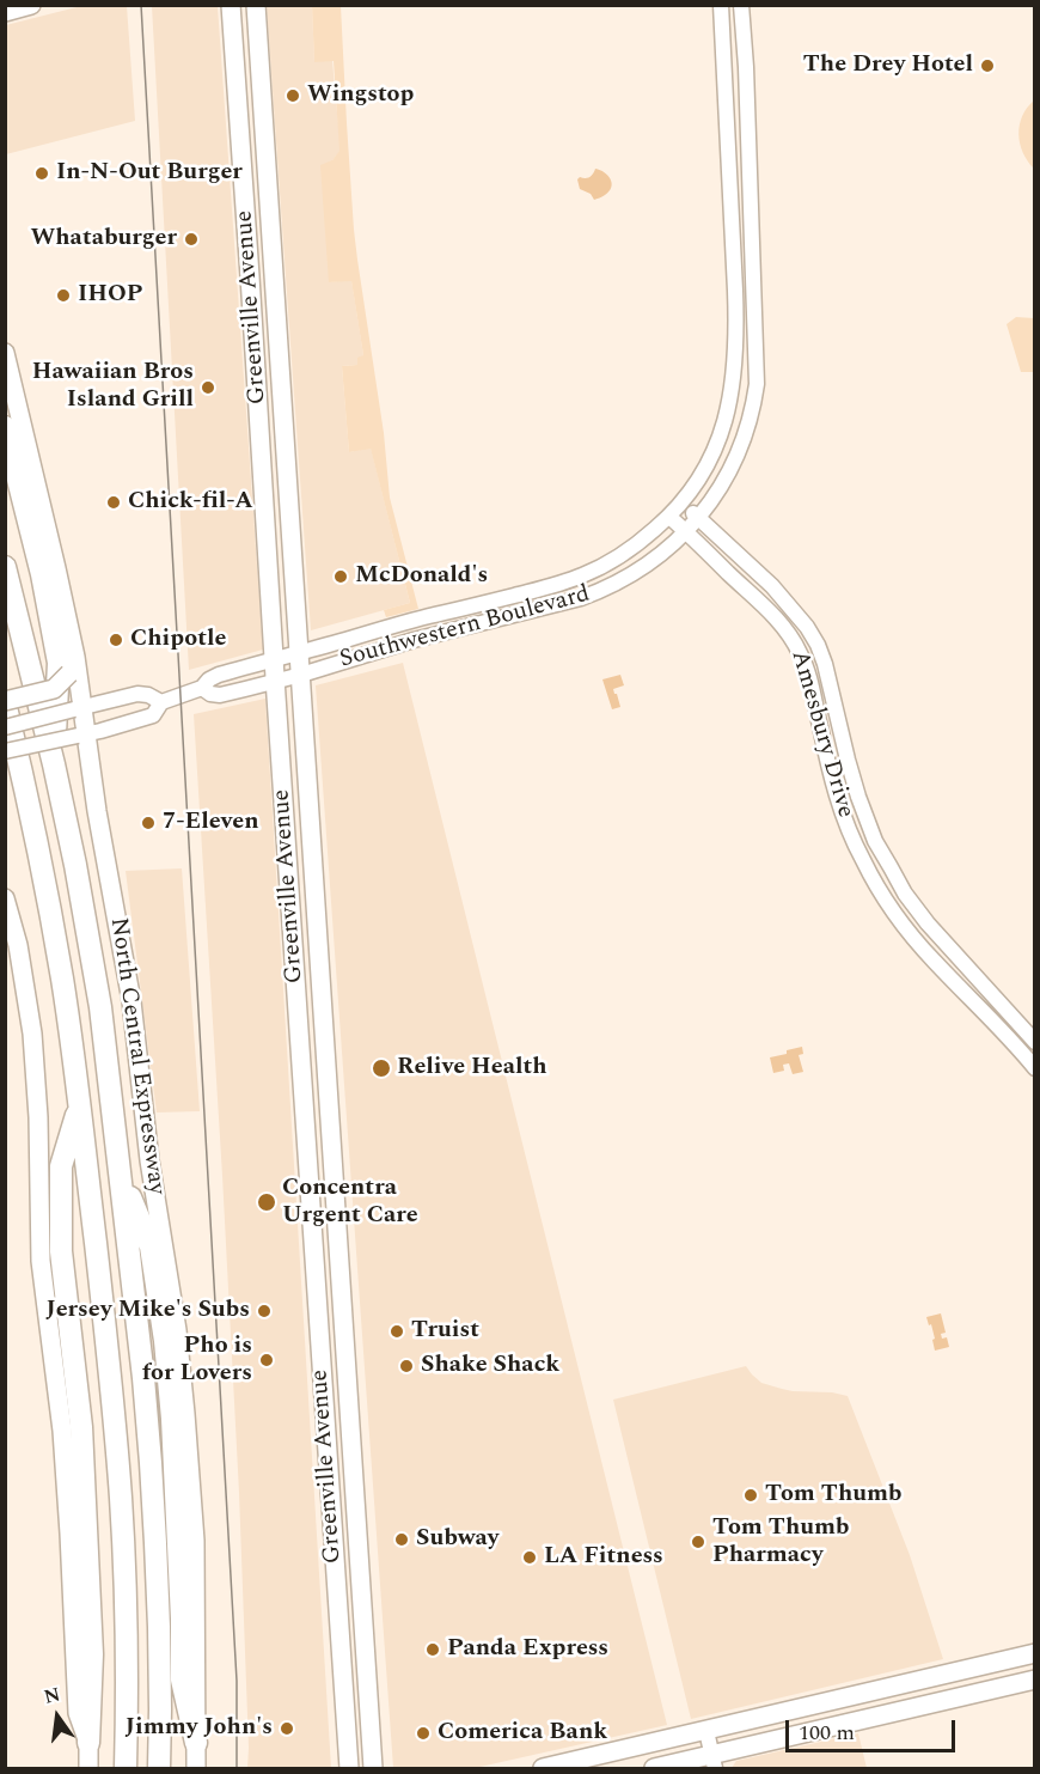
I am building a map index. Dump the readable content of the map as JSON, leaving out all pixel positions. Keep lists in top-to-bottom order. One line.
{"streets":{"highway":["North Central Expressway"],"main road":["Greenville Avenue"],"street":["Southwestern Boulevard","Amesbury Drive"]},"crossings":[["Greenville Avenue","Southwestern Boulevard"],["Southwestern Boulevard","Amesbury Drive"],["Southwestern Boulevard","North Central Expressway"]],"places":["The Drey Hotel","Wingstop","In-N-Out Burger","Whataburger","IHOP","Hawaiian Bros Island Grill","Chick-fil-A","McDonald's","Chipotle","7-Eleven","Relive Health","Concentra Urgent Care","Jersey Mike's Subs","Truist","Pho is for Lovers","Shake Shack","Tom Thumb","Subway","Tom Thumb Pharmacy","LA Fitness","Panda Express","Jimmy John's","Comerica Bank"],"scale_bar":"100 m","north":"top"}
